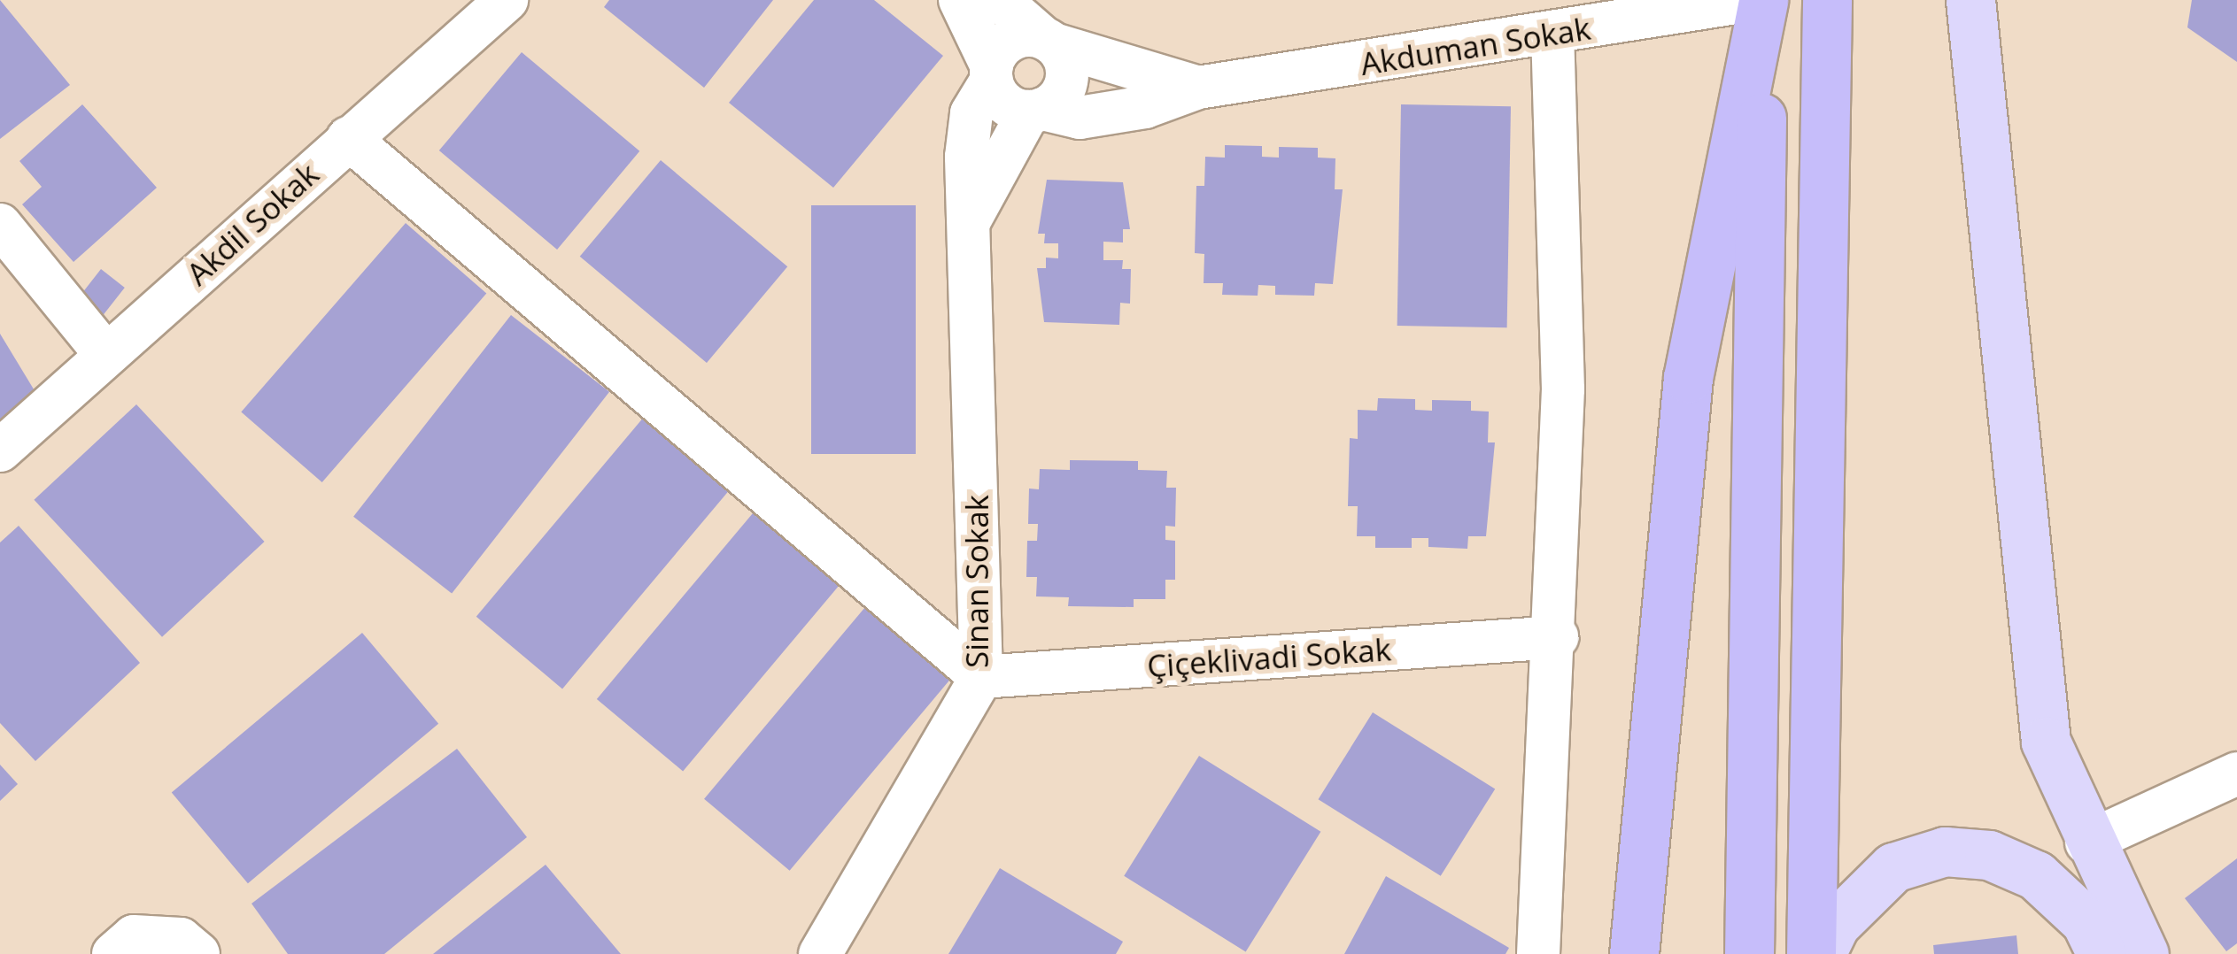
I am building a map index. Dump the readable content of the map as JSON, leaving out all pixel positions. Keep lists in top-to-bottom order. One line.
{"streets":{"street":["Akduman Sokak","Akdil Sokak","Sinan Sokak","Çiçeklivadi Sokak"]},"crossings":[["Akduman Sokak","Sinan Sokak"],["Sinan Sokak","Çiçeklivadi Sokak"]]}
